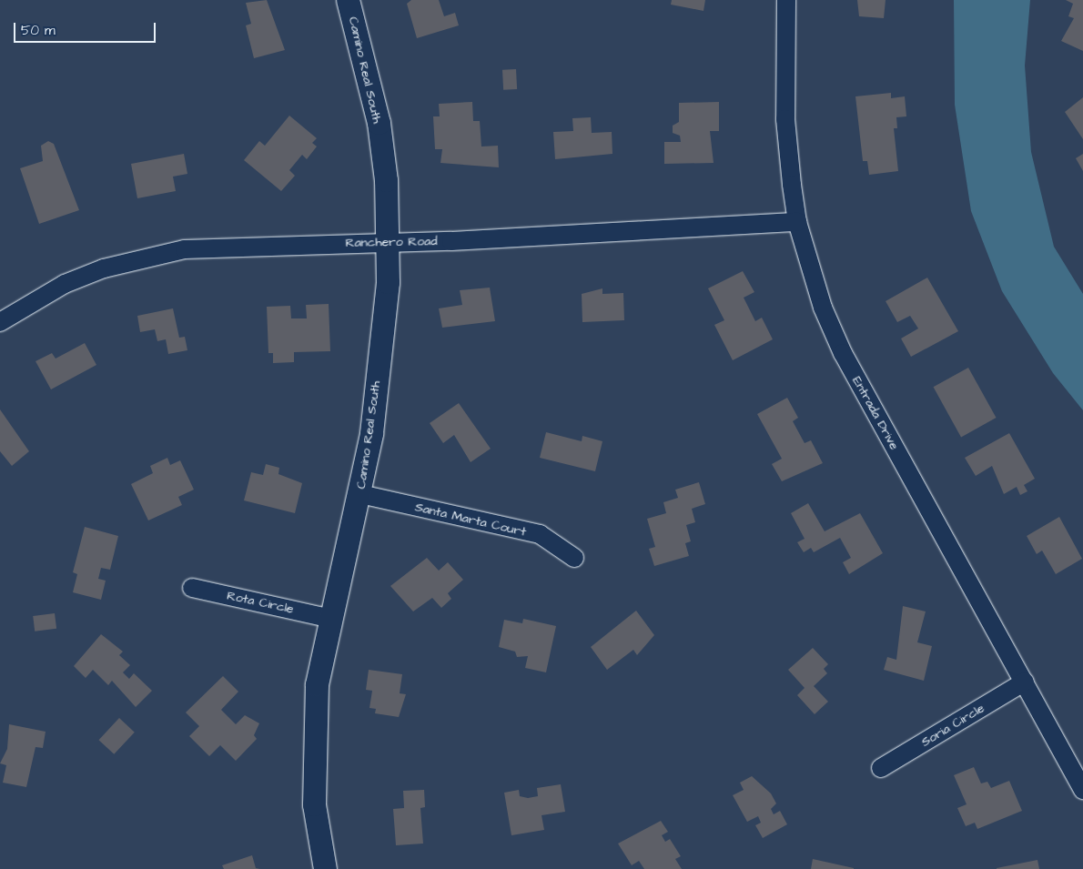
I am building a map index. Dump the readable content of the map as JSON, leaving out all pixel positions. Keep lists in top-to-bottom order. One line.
{"streets":{"street":["Camino Real South","Ranchero Road","Entrada Drive","Santa Marta Court","Rota Circle","Soria Circle"]},"crossings":[["Camino Real South","Ranchero Road"],["Camino Real South","Santa Marta Court"],["Camino Real South","Rota Circle"],["Ranchero Road","Entrada Drive"],["Entrada Drive","Soria Circle"]],"scale_bar":"50 m"}
